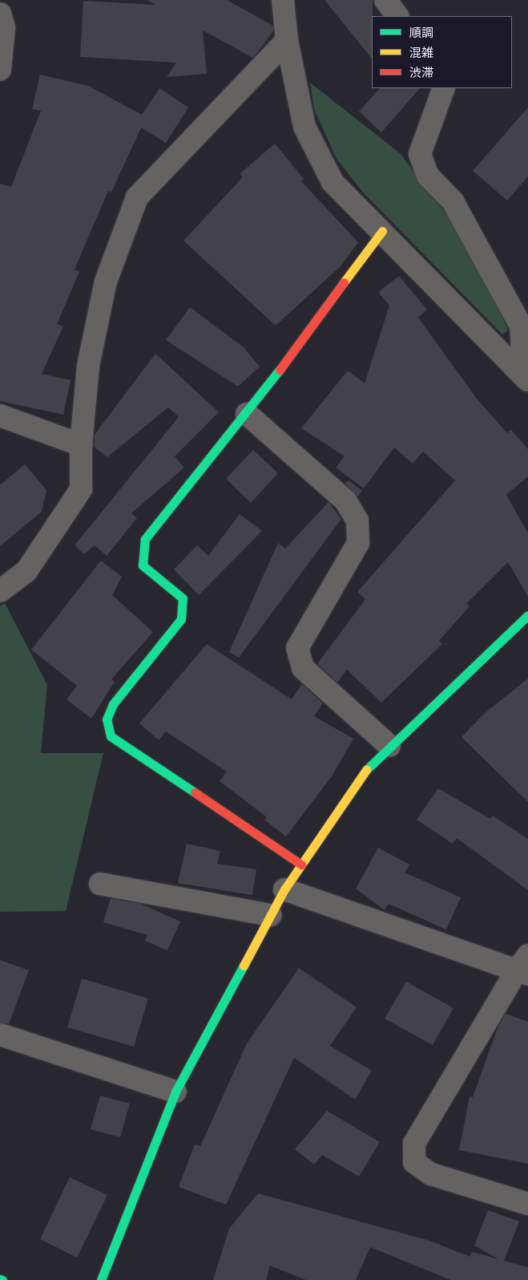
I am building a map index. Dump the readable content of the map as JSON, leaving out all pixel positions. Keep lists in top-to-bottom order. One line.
{"legend":["順調","混雑","渋滞"]}
